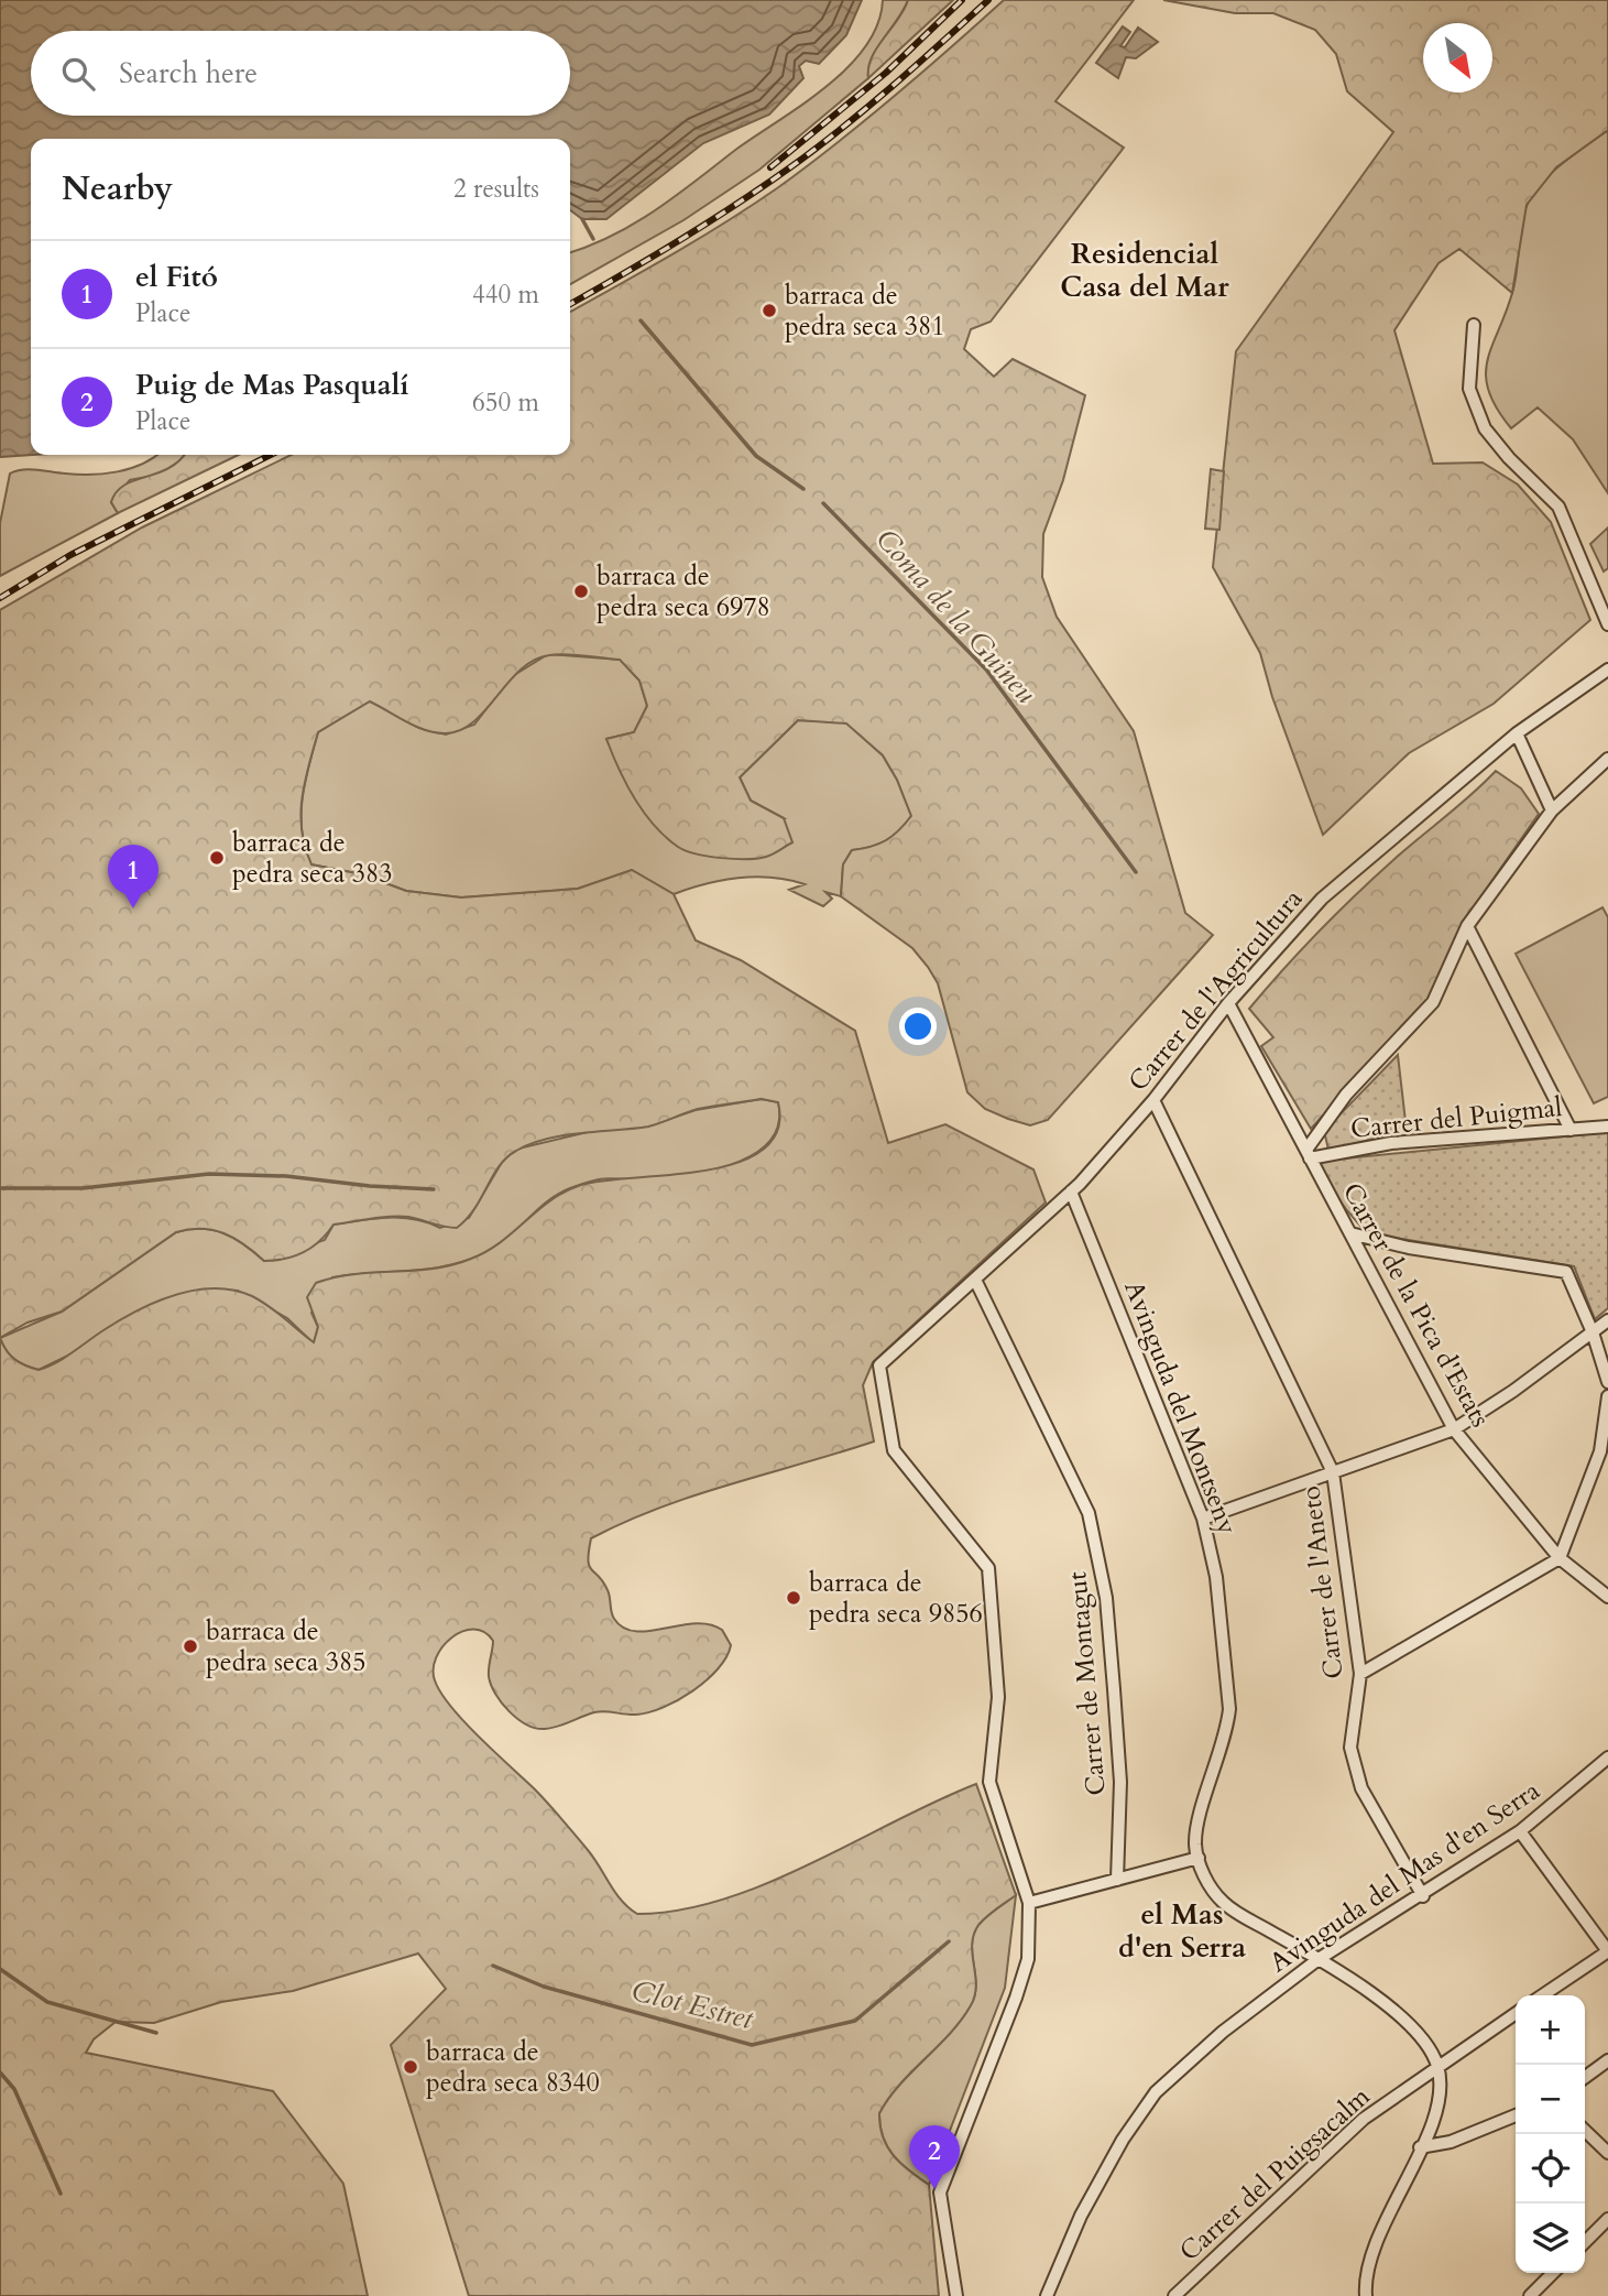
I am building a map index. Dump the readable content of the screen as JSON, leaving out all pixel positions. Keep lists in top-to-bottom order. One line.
{"streets":{"street":["Carrer de l'Agricultura","Carrer del Puigmal","Carrer de la Pica d'Estats","Avinguda del Montseny","Carrer de l'Aneto","Carrer de Montagut","Avinguda del Mas d'en Serra","Carrer del Puigsacalm"]},"crossings":[["Carrer de l'Agricultura","Carrer de la Pica d'Estats"],["Carrer de l'Agricultura","Avinguda del Montseny"],["Carrer de l'Agricultura","Carrer de l'Aneto"],["Carrer de l'Agricultura","Carrer de Montagut"],["Carrer del Puigmal","Carrer de la Pica d'Estats"],["Carrer de l'Aneto","Avinguda del Mas d'en Serra"]],"districts":["Residencial Casa del Mar","el Mas d'en Serra"],"water":["Coma de la Guineu","Clot Estret"],"places":["barraca de pedra seca 381","barraca de pedra seca 6978","barraca de pedra seca 383","barraca de pedra seca 9856","barraca de pedra seca 385","barraca de pedra seca 8340"],"north":"bottom right","page":{"search":"Search here","heading":["Nearby","2 results"],"list":[{"mark":"1","name":"el Fitó","note":"Place","value":"440 m"},{"mark":"2","name":"Puig de Mas Pasqualí","note":"Place","value":"650 m"}],"pins":["1","2"],"map_buttons":["+","−"]}}
